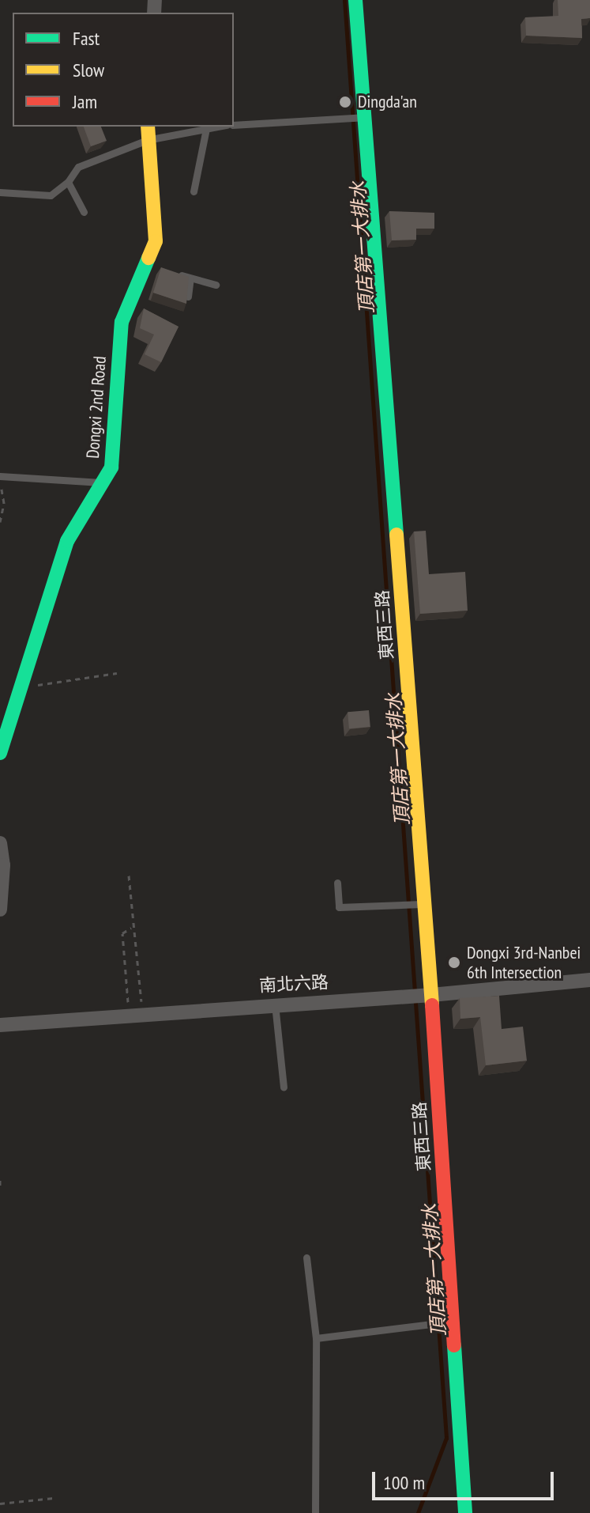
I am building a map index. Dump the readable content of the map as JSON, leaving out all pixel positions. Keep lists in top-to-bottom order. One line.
{"streets":{"street":["Dongxi 2nd Road","東西三路","南北六路"]},"crossings":[["東西三路","南北六路"]],"water":["頂店第一大排水"],"places":["Dingda'an","Dongxi 3rd-Nanbei 6th Intersection"],"legend":["Fast","Slow","Jam"],"scale_bar":"100 m"}
